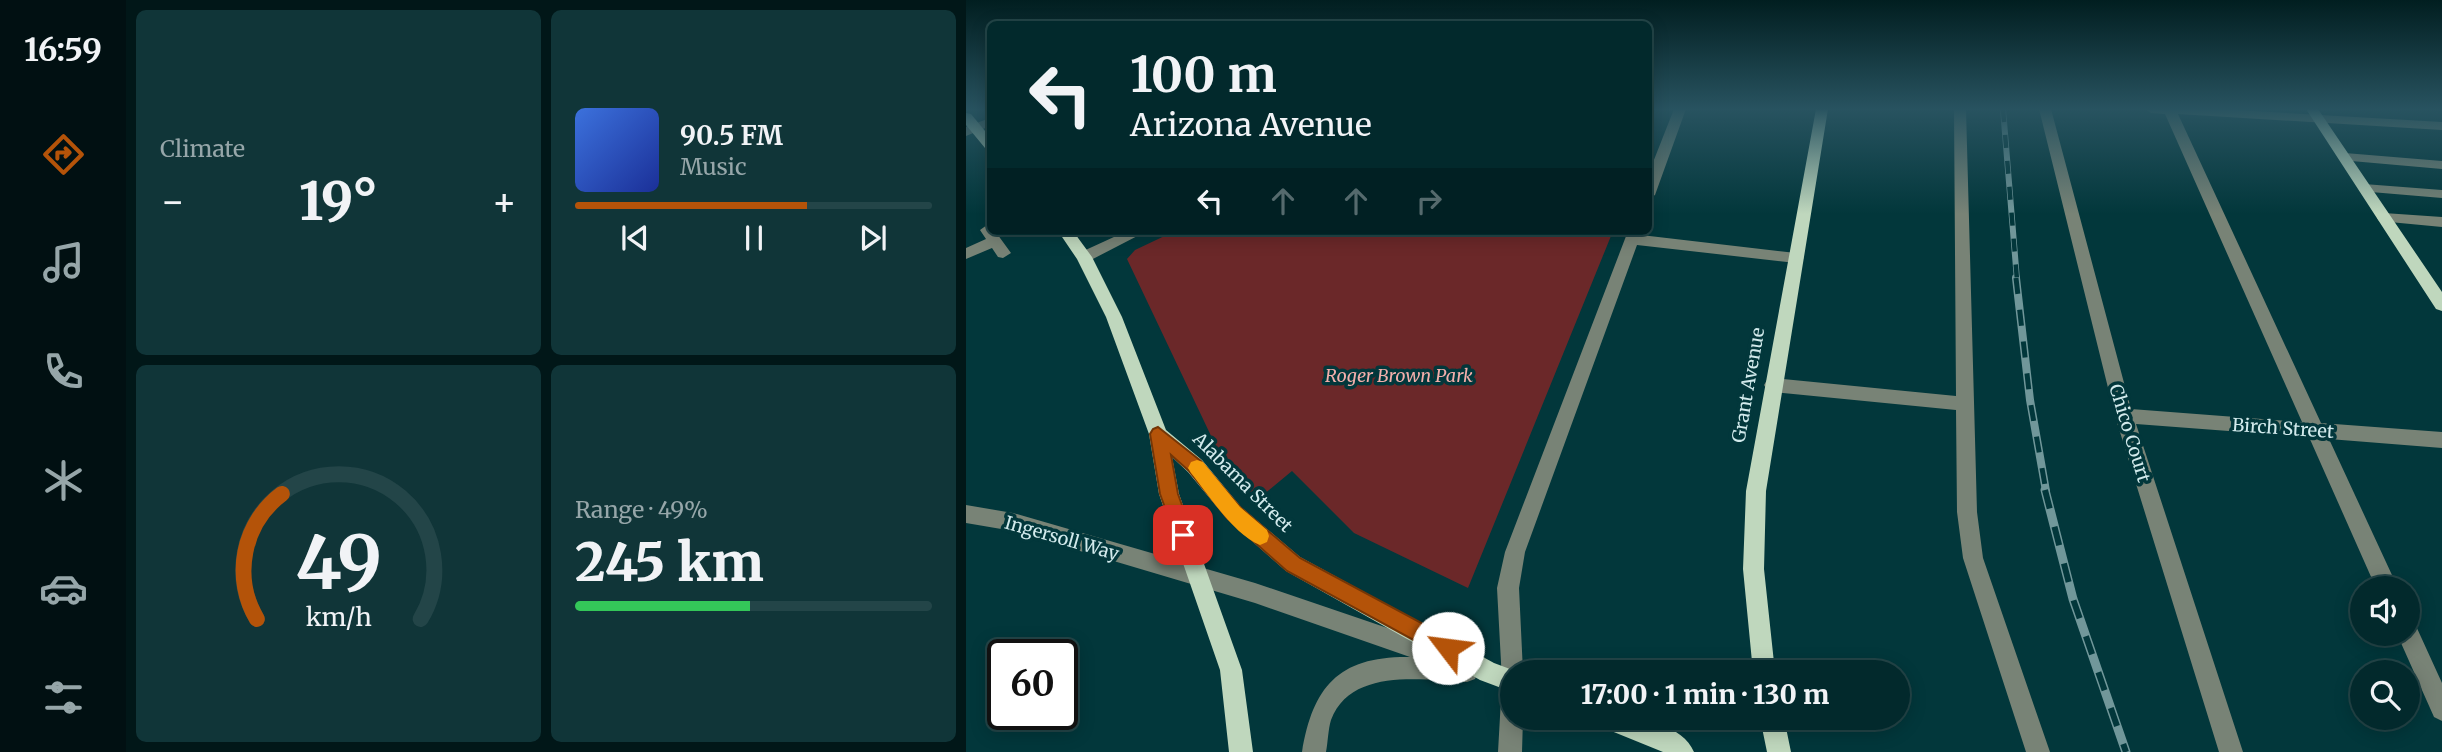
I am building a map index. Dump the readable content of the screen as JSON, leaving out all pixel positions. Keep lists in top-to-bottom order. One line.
{"streets":{"main road":["Grant Avenue","Alabama Street"],"street":["Birch Street","Chico Court","Ingersoll Way"]},"crossings":[["Birch Street","Chico Court"],["Alabama Street","Ingersoll Way"]],"parks":["Roger Brown Park"],"page":{"tabs":"16:59","tile":["Climate",["Range · 49%","245 km"]],"turn":["100 m","Arizona Avenue"],"song":["90.5 FM","Music"],"heat":["−","19°","+"],"limit":"60","trip":"17:00 · 1 min · 130 m","gauge":["49","km/h"]}}
